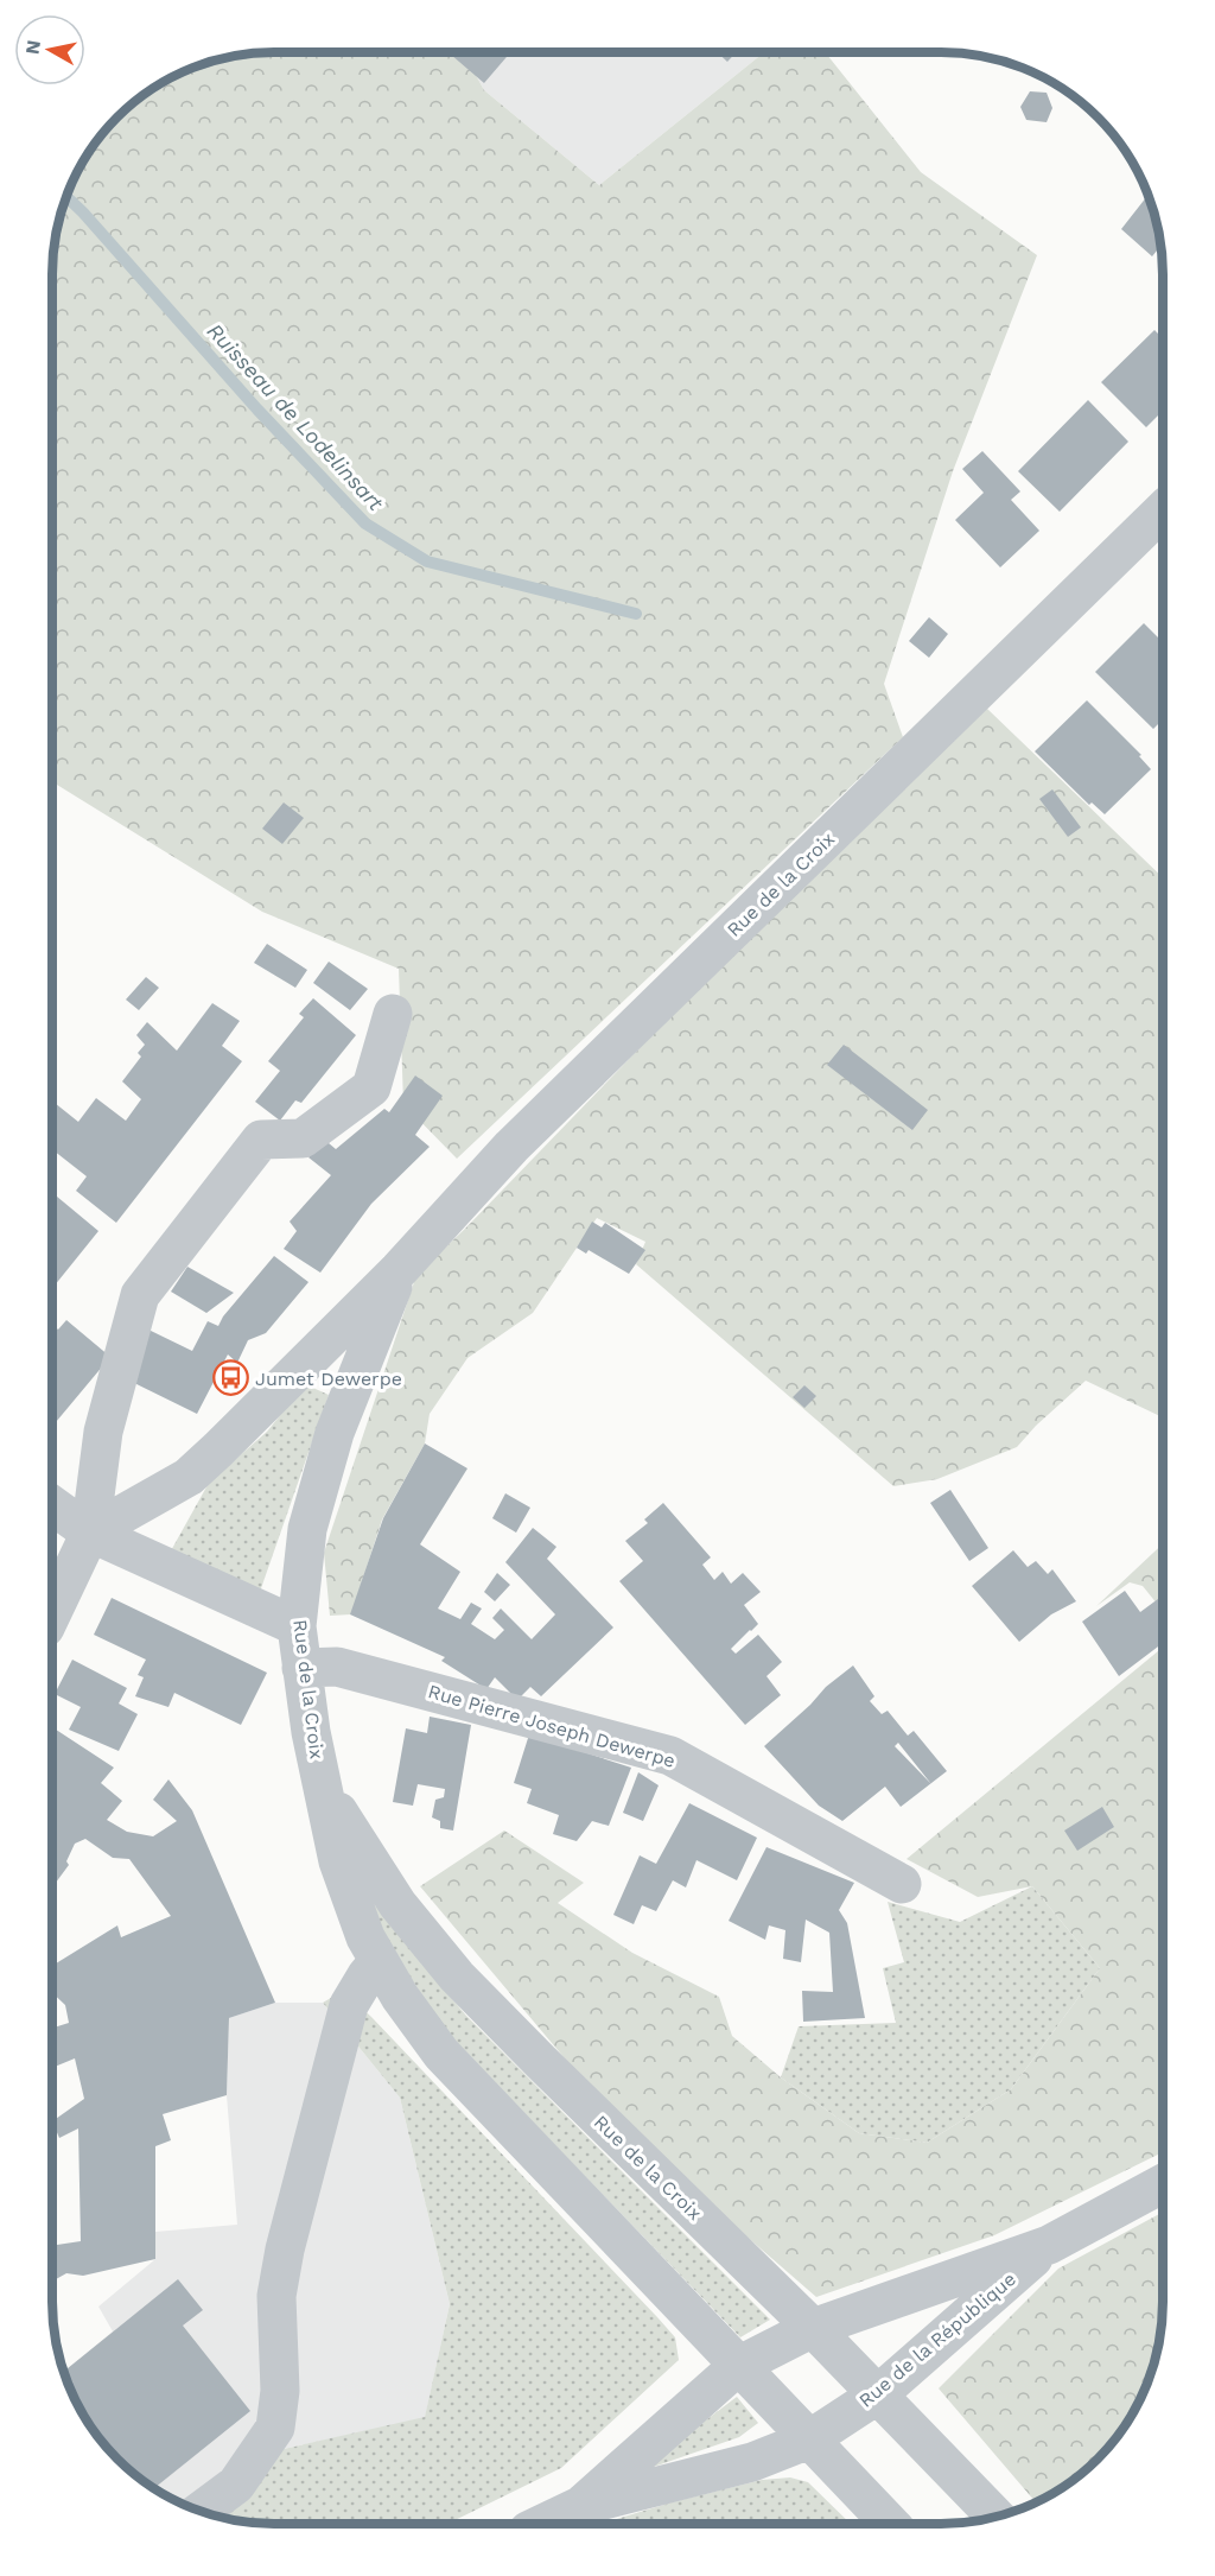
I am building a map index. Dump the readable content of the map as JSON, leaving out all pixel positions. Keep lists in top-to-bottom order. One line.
{"streets":{"street":["Rue de la Croix","Rue Pierre Joseph Dewerpe","Rue de la République"]},"crossings":[["Rue de la Croix","Rue Pierre Joseph Dewerpe"],["Rue de la Croix","Rue de la République"]],"water":["Ruisseau de Lodelinsart"],"places":{"bus stop":["Jumet Dewerpe"]},"north":"left"}
